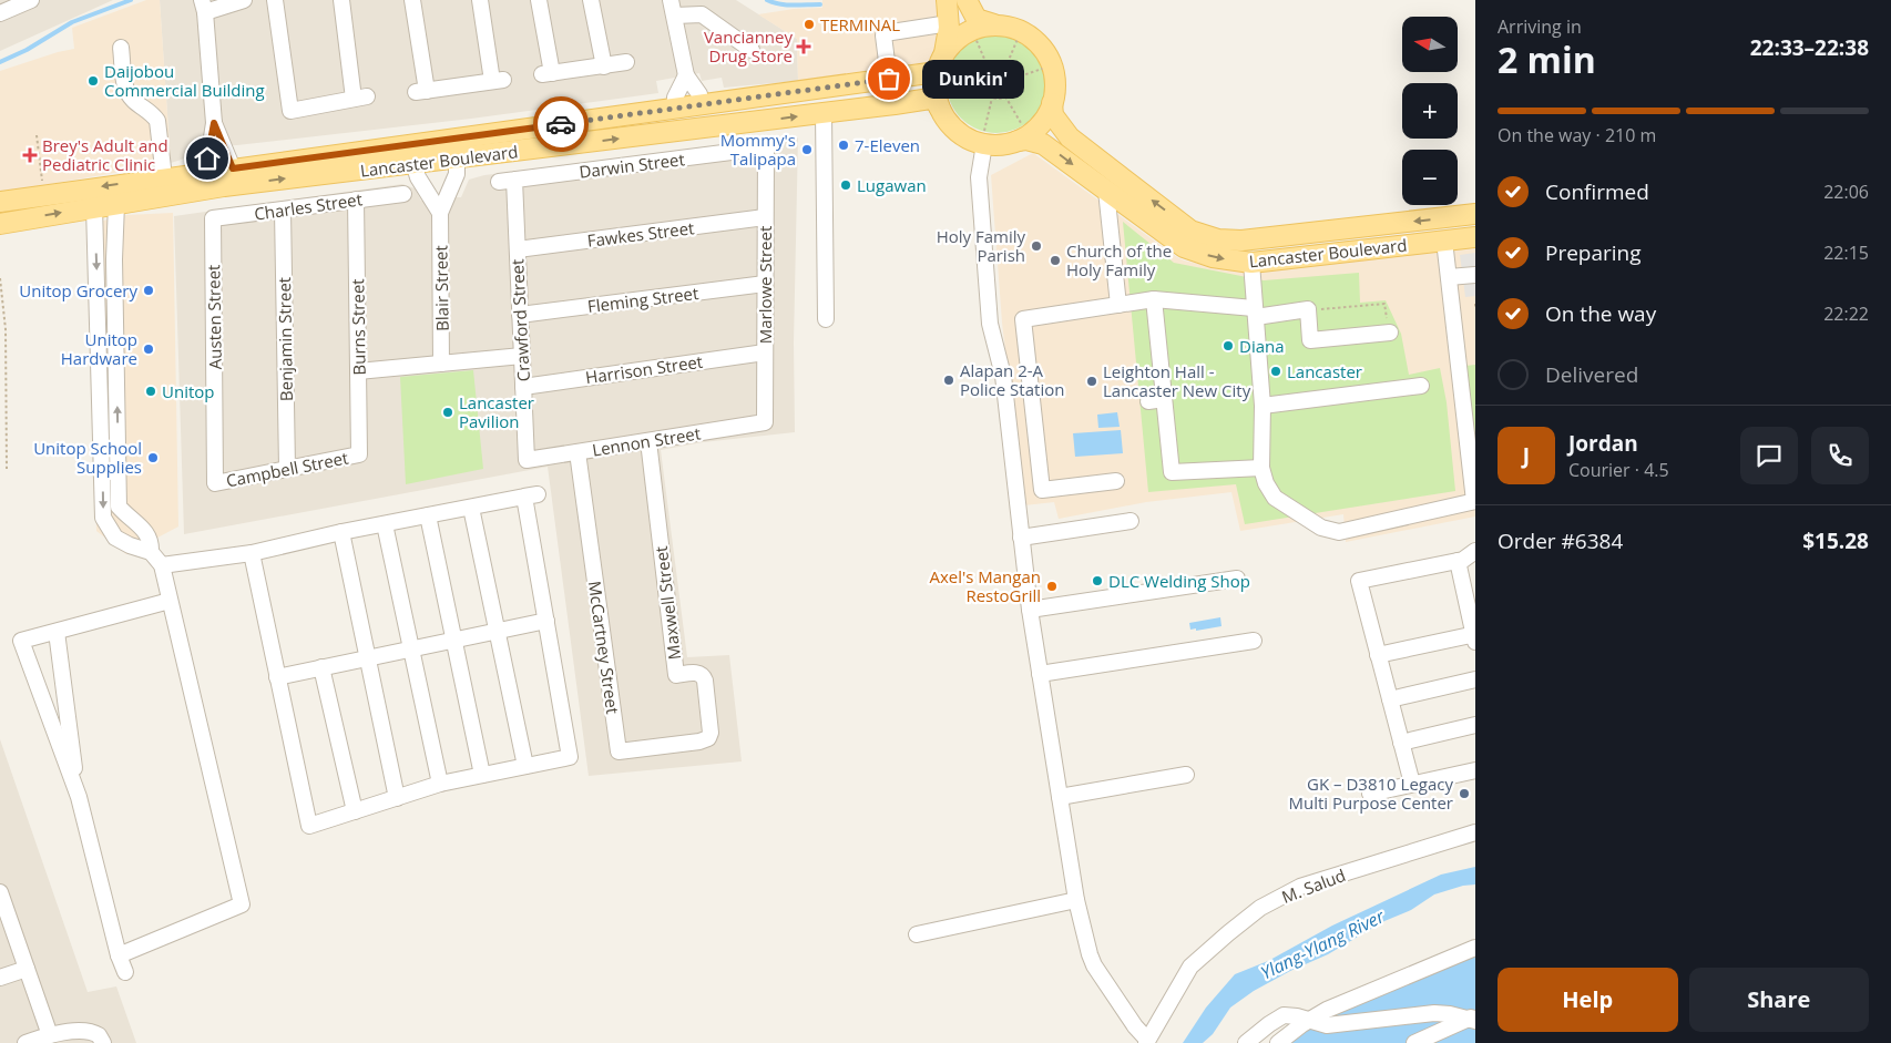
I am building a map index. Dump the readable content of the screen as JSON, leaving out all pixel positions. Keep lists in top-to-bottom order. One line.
{"streets":{"main road":["Lancaster Boulevard"],"street":["Darwin Street","Charles Street","Fawkes Street","Marlowe Street","Blair Street","Fleming Street","Austen Street","Crawford Street","Burns Street","Benjamin Street","Harrison Street","Lennon Street","Campbell Street","Maxwell Street","McCartney Street","M. Salud"]},"crossings":[["Lancaster Boulevard","Blair Street"],["Darwin Street","Marlowe Street"],["Darwin Street","Crawford Street"],["Charles Street","Austen Street"],["Charles Street","Burns Street"],["Charles Street","Benjamin Street"],["Fawkes Street","Marlowe Street"],["Fawkes Street","Crawford Street"],["Marlowe Street","Fleming Street"],["Marlowe Street","Harrison Street"],["Marlowe Street","Lennon Street"],["Fleming Street","Crawford Street"],["Austen Street","Campbell Street"],["Crawford Street","Harrison Street"],["Crawford Street","Lennon Street"],["Burns Street","Campbell Street"],["Benjamin Street","Campbell Street"],["Lennon Street","Maxwell Street"],["Lennon Street","McCartney Street"],["Maxwell Street","McCartney Street"]],"water":["Ylang-Ylang River"],"places":{"other":["TERMINAL","Dunkin'","Daijobou Commercial Building","7-Eleven","Mommy's Talipapa","Lugawan","Holy Family Parish","Church of the Holy Family","Unitop Grocery","Diana","Unitop Hardware","Lancaster","Alapan 2-A Police Station","Leighton Hall - Lancaster New City","Unitop","Lancaster Pavilion","Unitop School Supplies","DLC Welding Shop","Axel's Mangan RestoGrill","GK – D3810 Legacy Multi Purpose Center"],"health":["Vancianney Drug Store","Brey's Adult and Pediatric Clinic"]},"north":"left","page":{"heading":["2 min","Arriving in","22:33–22:38"],"panel":["Jordan","Courier · 4.5","Order #6384","$15.28"],"map_buttons":["+","−"],"bubble":"Dunkin'","bar":"On the way · 210 m","list":[["Confirmed","22:06"],["Preparing","22:15"],["On the way","22:22"],"Delivered"],"round":"J","buttons":["Help","Share"]}}
